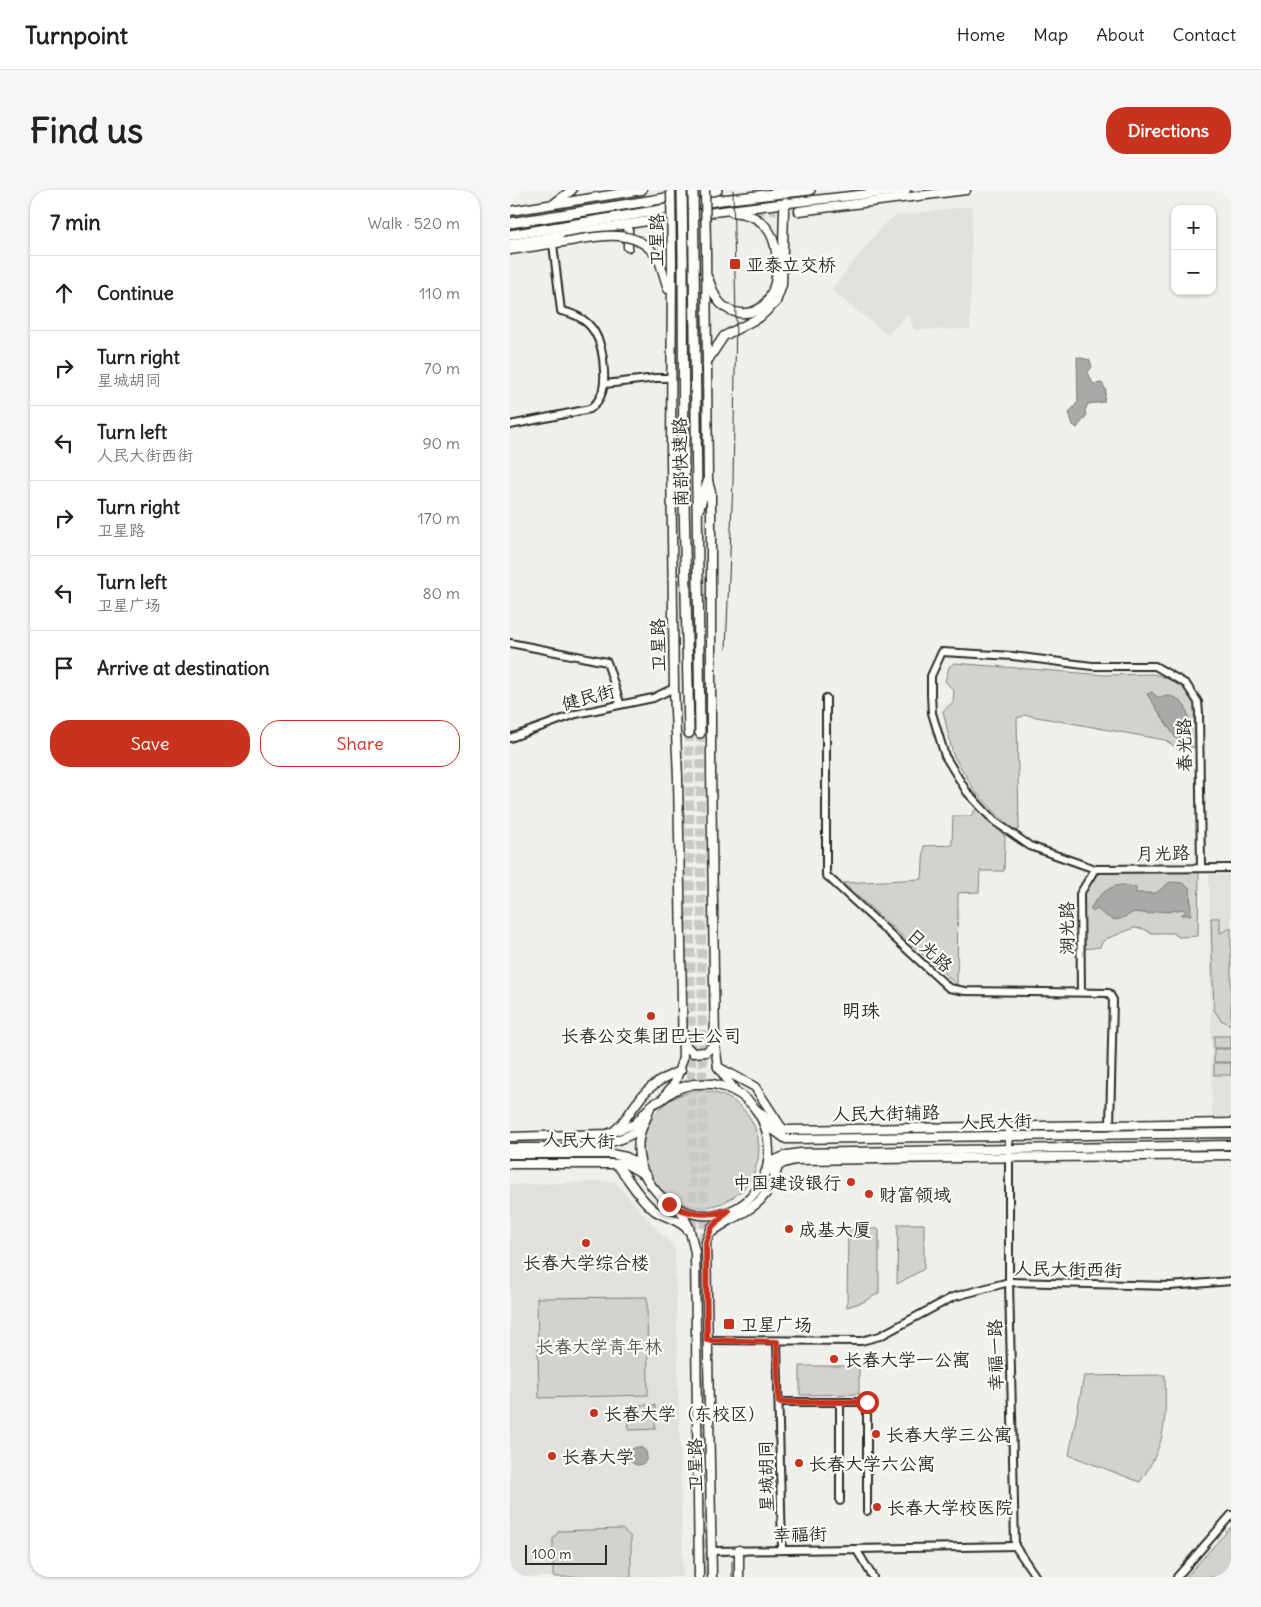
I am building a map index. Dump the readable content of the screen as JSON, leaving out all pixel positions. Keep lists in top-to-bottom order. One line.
{"streets":{"highway":["南部快速路"],"main road":["卫星路","人民大街辅路","人民大街"],"street":["健民街","春光路","月光路","湖光路","日光路","人民大街西街","幸福一路","星城胡同","幸福街"]},"crossings":[["卫星路","健民街"],["卫星路","人民大街"],["卫星路","人民大街西街"],["卫星路","幸福街"],["春光路","月光路"],["春光路","湖光路"],["月光路","湖光路"],["湖光路","日光路"],["日光路","人民大街辅路"],["人民大街辅路","幸福一路"],["人民大街","幸福一路"],["人民大街西街","幸福一路"],["人民大街西街","星城胡同"],["幸福一路","幸福街"],["星城胡同","幸福街"]],"districts":["明珠"],"parks":["长春大学青年林"],"places":{"transit":["亚泰立交桥","卫星广场"],"other":["长春公交集团巴士公司","中国建设银行","财富领域","成基大厦","长春大学综合楼","长春大学一公寓","长春大学（东校区）","长春大学三公寓","长春大学","长春大学六公寓","长春大学校医院"]},"scale_bar":"100 m","page":{"header":"Turnpoint","nav":["Home","Map","About","Contact"],"buttons":["Directions",["Save","Share"]],"title":"Find us","heading":["7 min","Walk · 520 m"],"map_buttons":["+","−"],"list":[["Continue","110 m"],["Turn right","星城胡同","70 m"],["Turn left","人民大街西街","90 m"],["Turn right","卫星路","170 m"],["Turn left","卫星广场","80 m"],"Arrive at destination"],"scale":"100 m"}}
